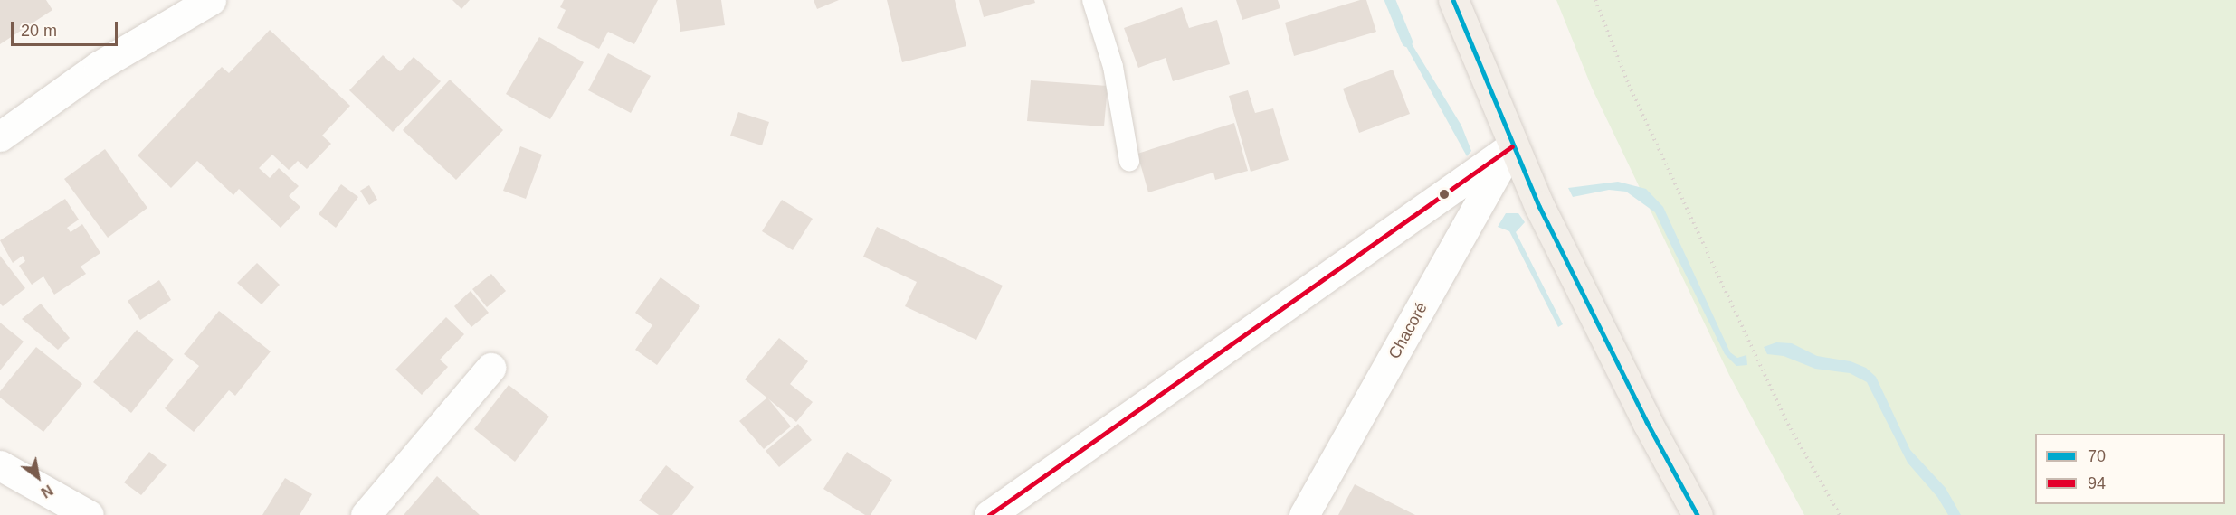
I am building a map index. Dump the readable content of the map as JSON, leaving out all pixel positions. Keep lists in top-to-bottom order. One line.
{"streets":{"street":["Chacoré"]},"lines":["transit line 70","transit line 94"],"legend":["70","94"],"scale_bar":"20 m","north":"bottom right"}
